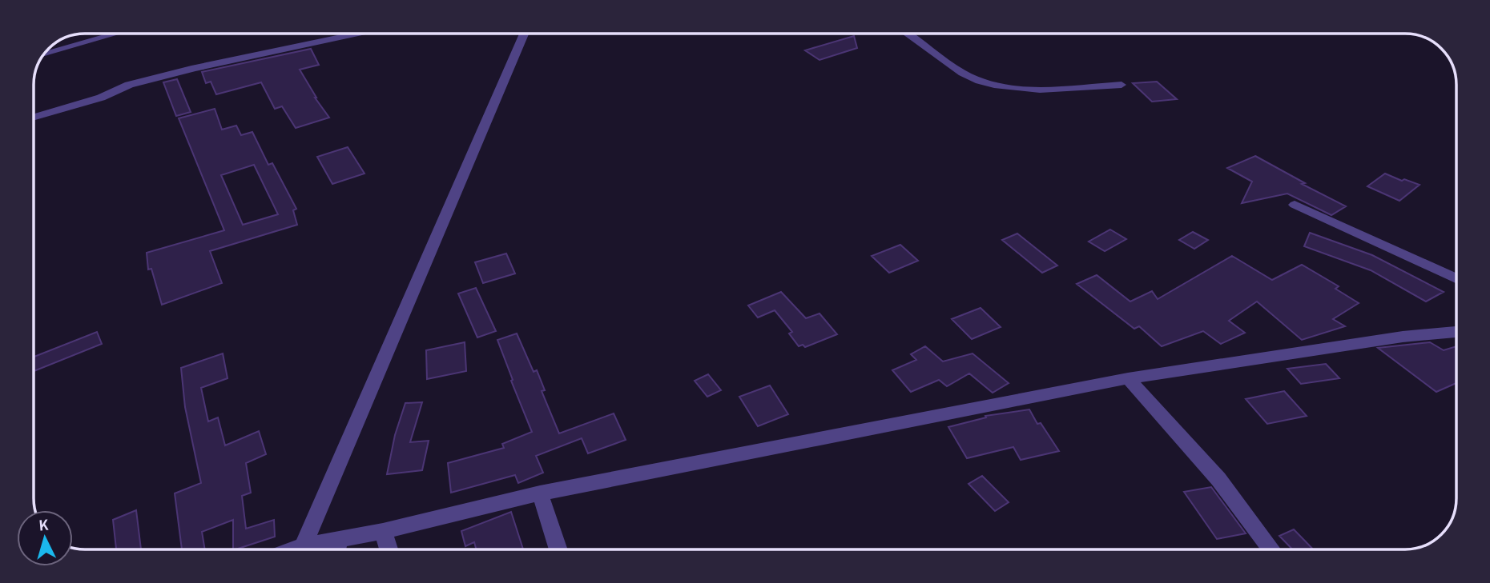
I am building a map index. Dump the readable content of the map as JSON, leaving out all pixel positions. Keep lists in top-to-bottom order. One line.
{"north":"top"}
